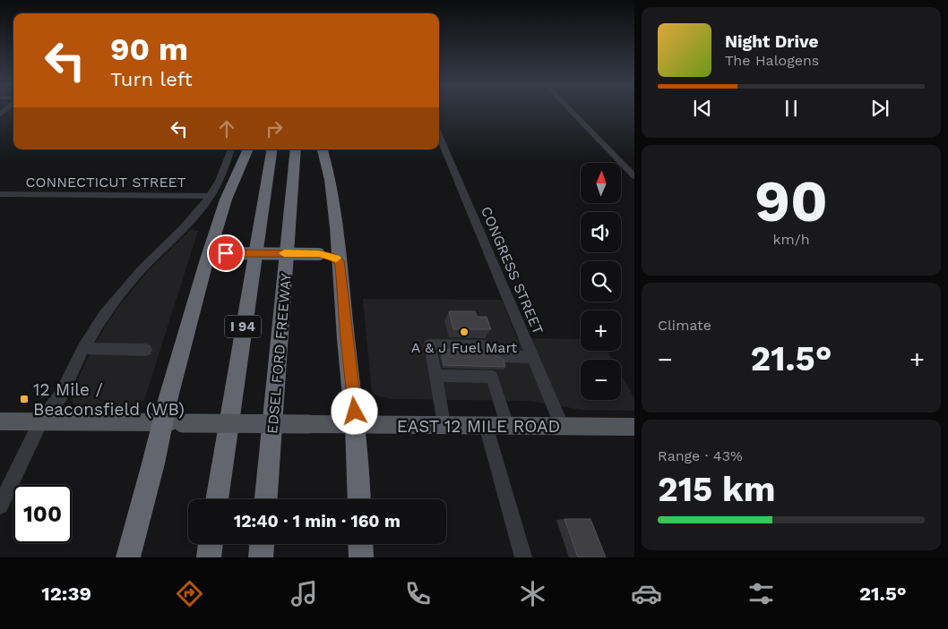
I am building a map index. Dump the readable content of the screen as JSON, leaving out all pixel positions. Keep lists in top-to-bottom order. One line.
{"streets":{"highway":["I 94","EDSEL FORD FREEWAY"],"main road":["EAST 12 MILE ROAD"],"street":["CONNECTICUT STREET","CONGRESS STREET"]},"crossings":[["CONGRESS STREET","EAST 12 MILE ROAD"]],"places":{"other":["A & J Fuel Mart"],"transit":["12 Mile / Beaconsfield (WB)"]},"north":"top","page":{"turn":["90 m","Turn left"],"song":["Night Drive","The Halogens"],"tile":[["90","km/h"],"Climate",["Range · 43%","215 km"]],"map_buttons":["+","−"],"heat":["−","21.5°","+"],"limit":"100","trip":"12:40 · 1 min · 160 m","tabs":["12:39","21.5°"]}}
